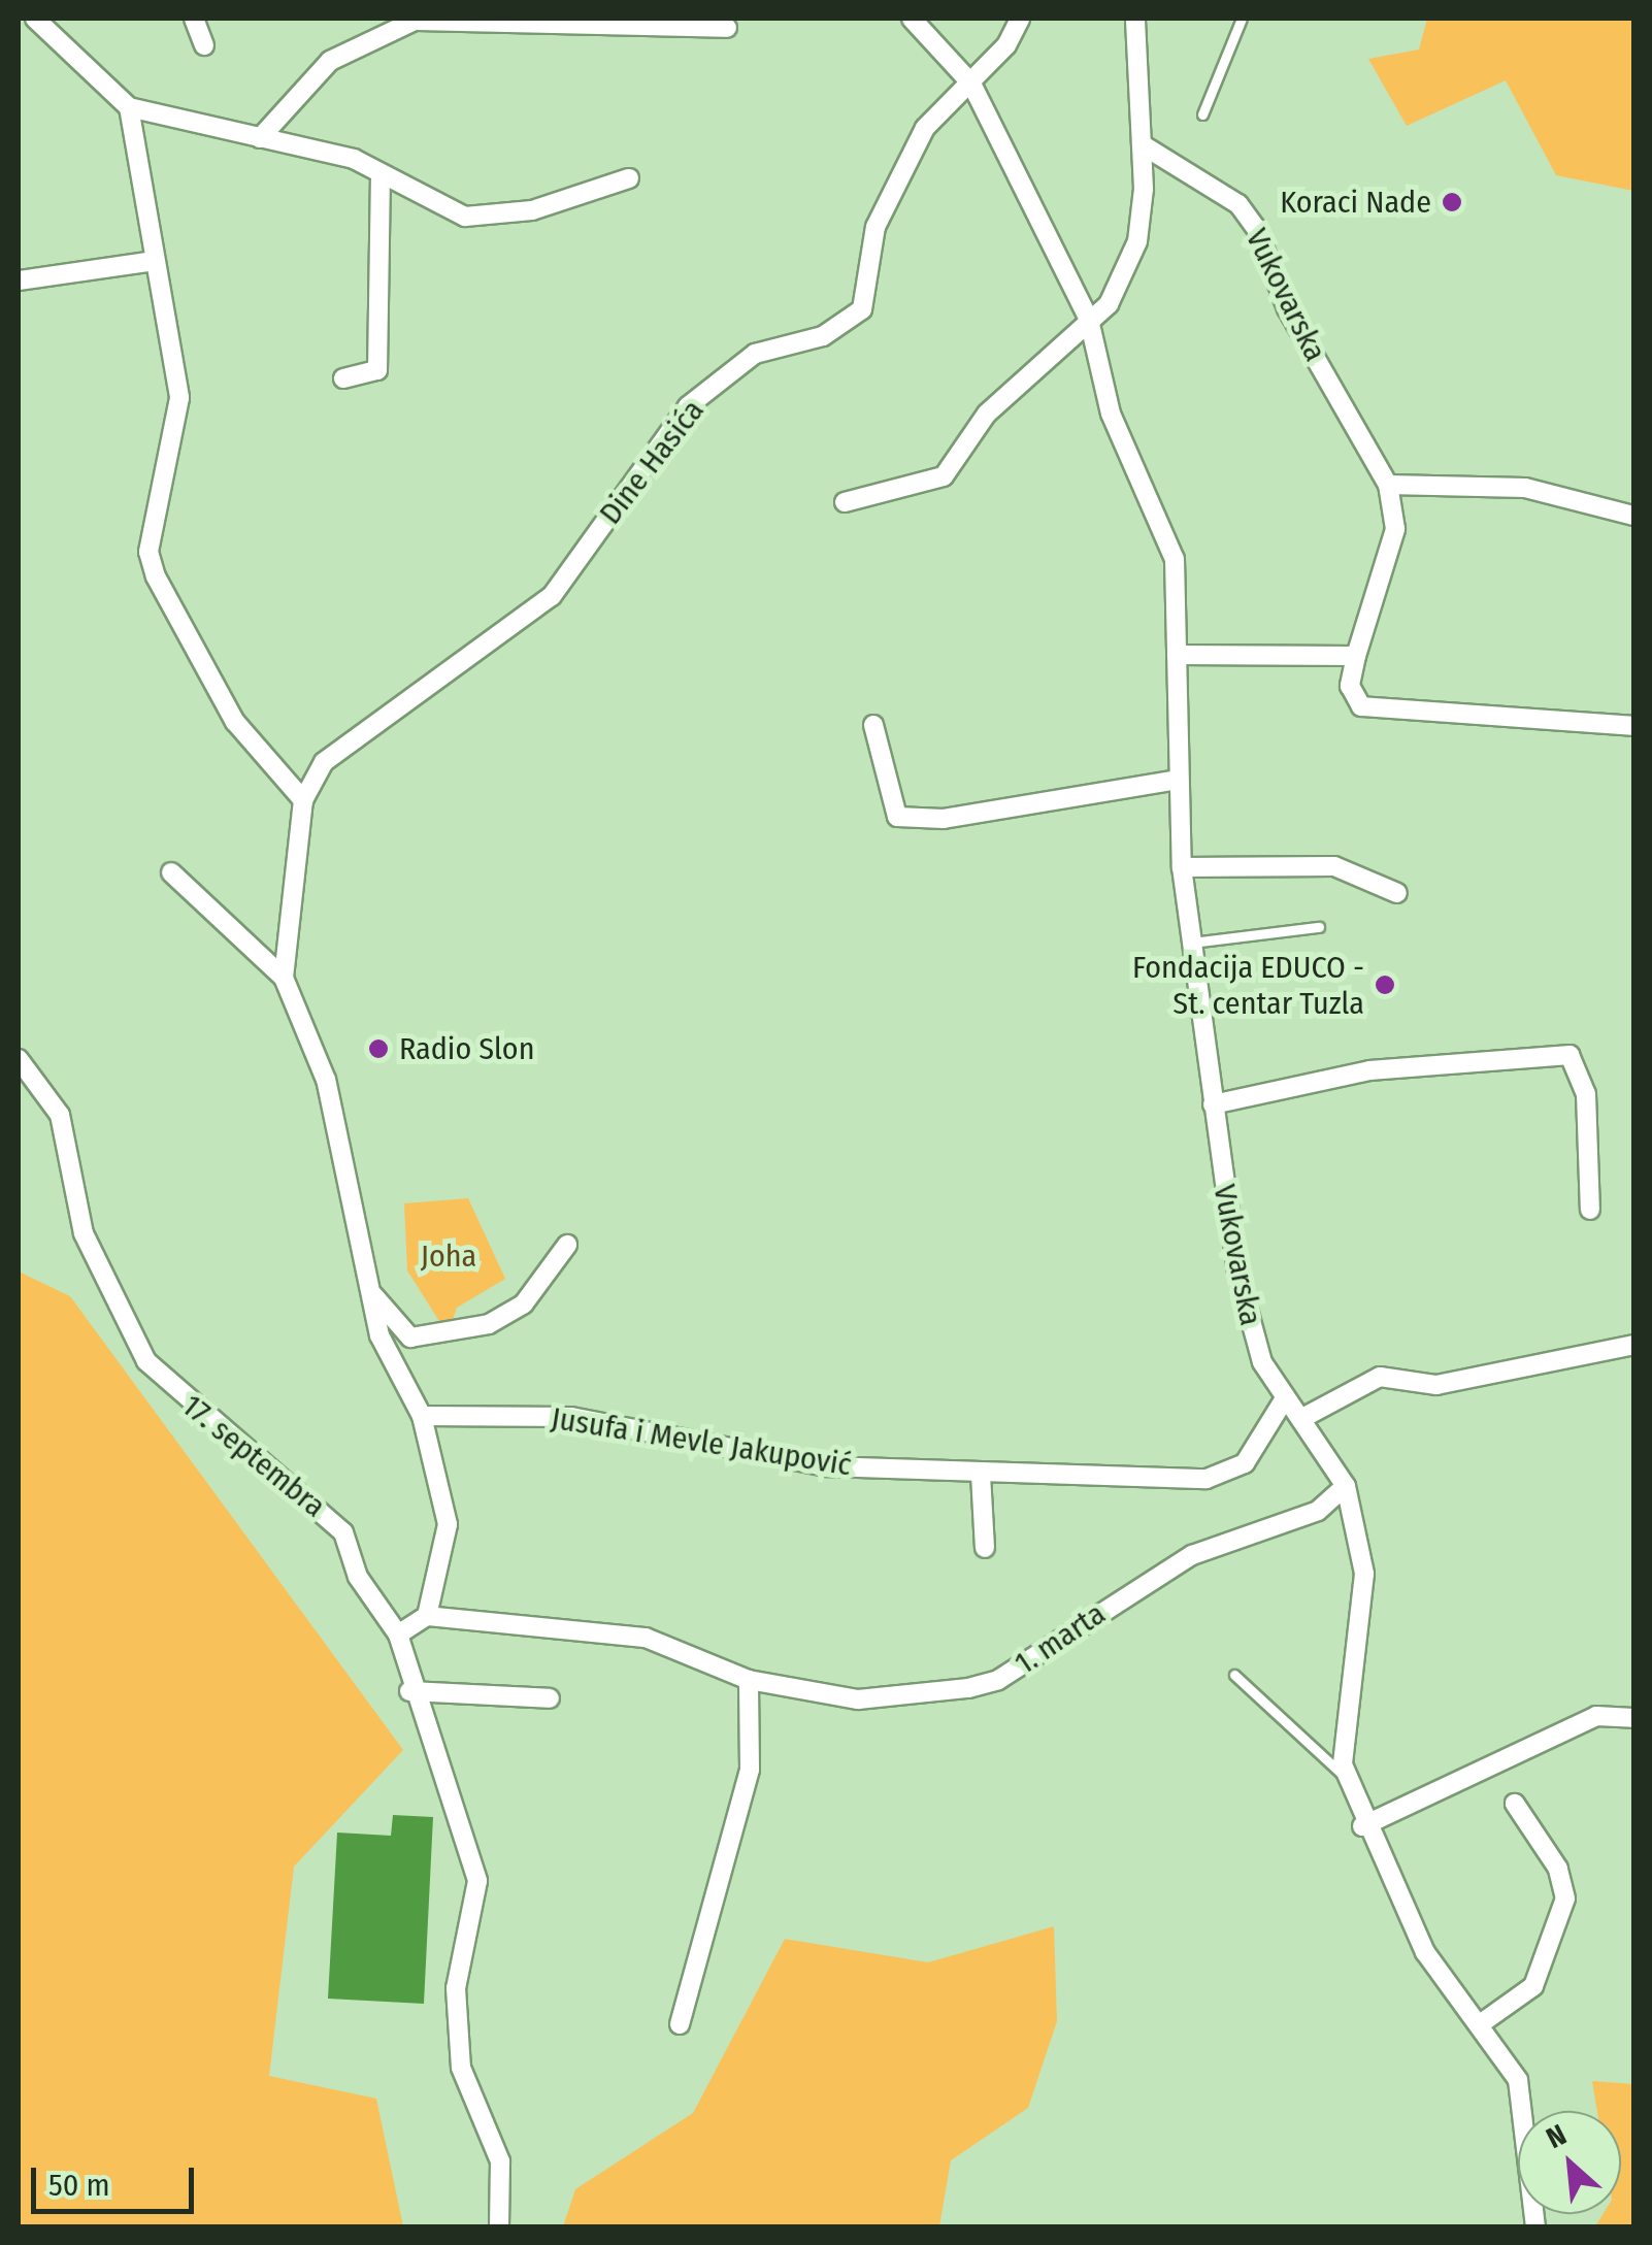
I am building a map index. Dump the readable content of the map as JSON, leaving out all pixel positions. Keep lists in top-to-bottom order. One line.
{"streets":{"street":["Vukovarska","Dine Hasića","Jusufa i Mevle Jakupović","17. septembra","1. marta"]},"crossings":[["Vukovarska","Dine Hasića"],["Vukovarska","Jusufa i Mevle Jakupović"],["Vukovarska","1. marta"]],"parks":["Joha"],"places":["Koraci Nade","Fondacija EDUCO - St. centar Tuzla","Radio Slon"],"scale_bar":"50 m","north":"top left"}
